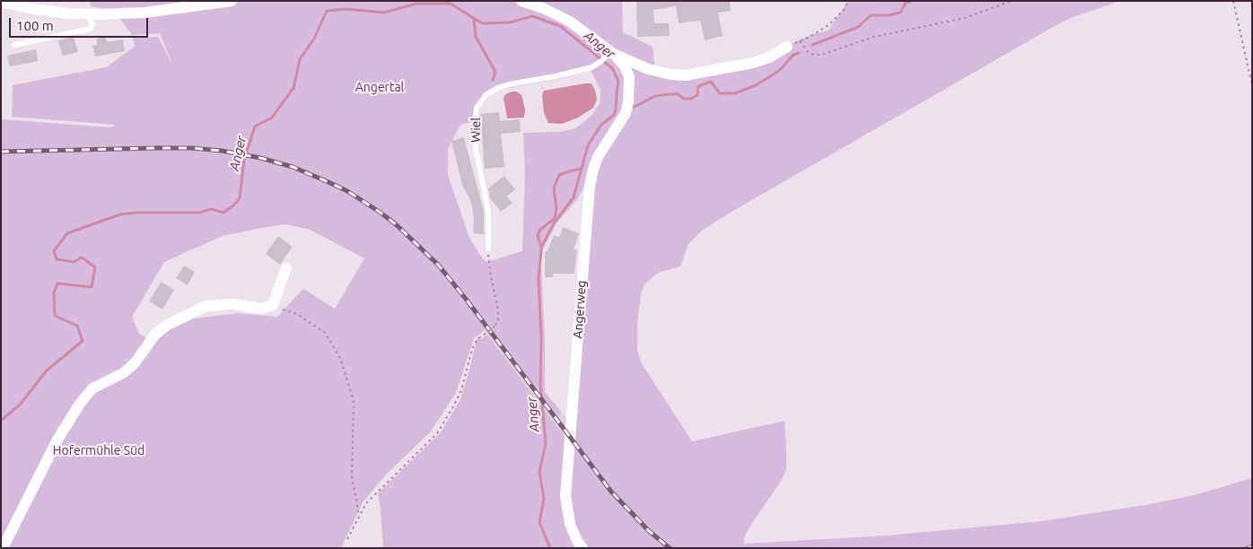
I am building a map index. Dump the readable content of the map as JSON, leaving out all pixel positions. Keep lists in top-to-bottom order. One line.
{"streets":{"street":["Angerweg"],"lane":["Wiel"]},"water":["Anger"],"parks":["Angertal","Hofermühle Süd"],"scale_bar":"100 m"}
